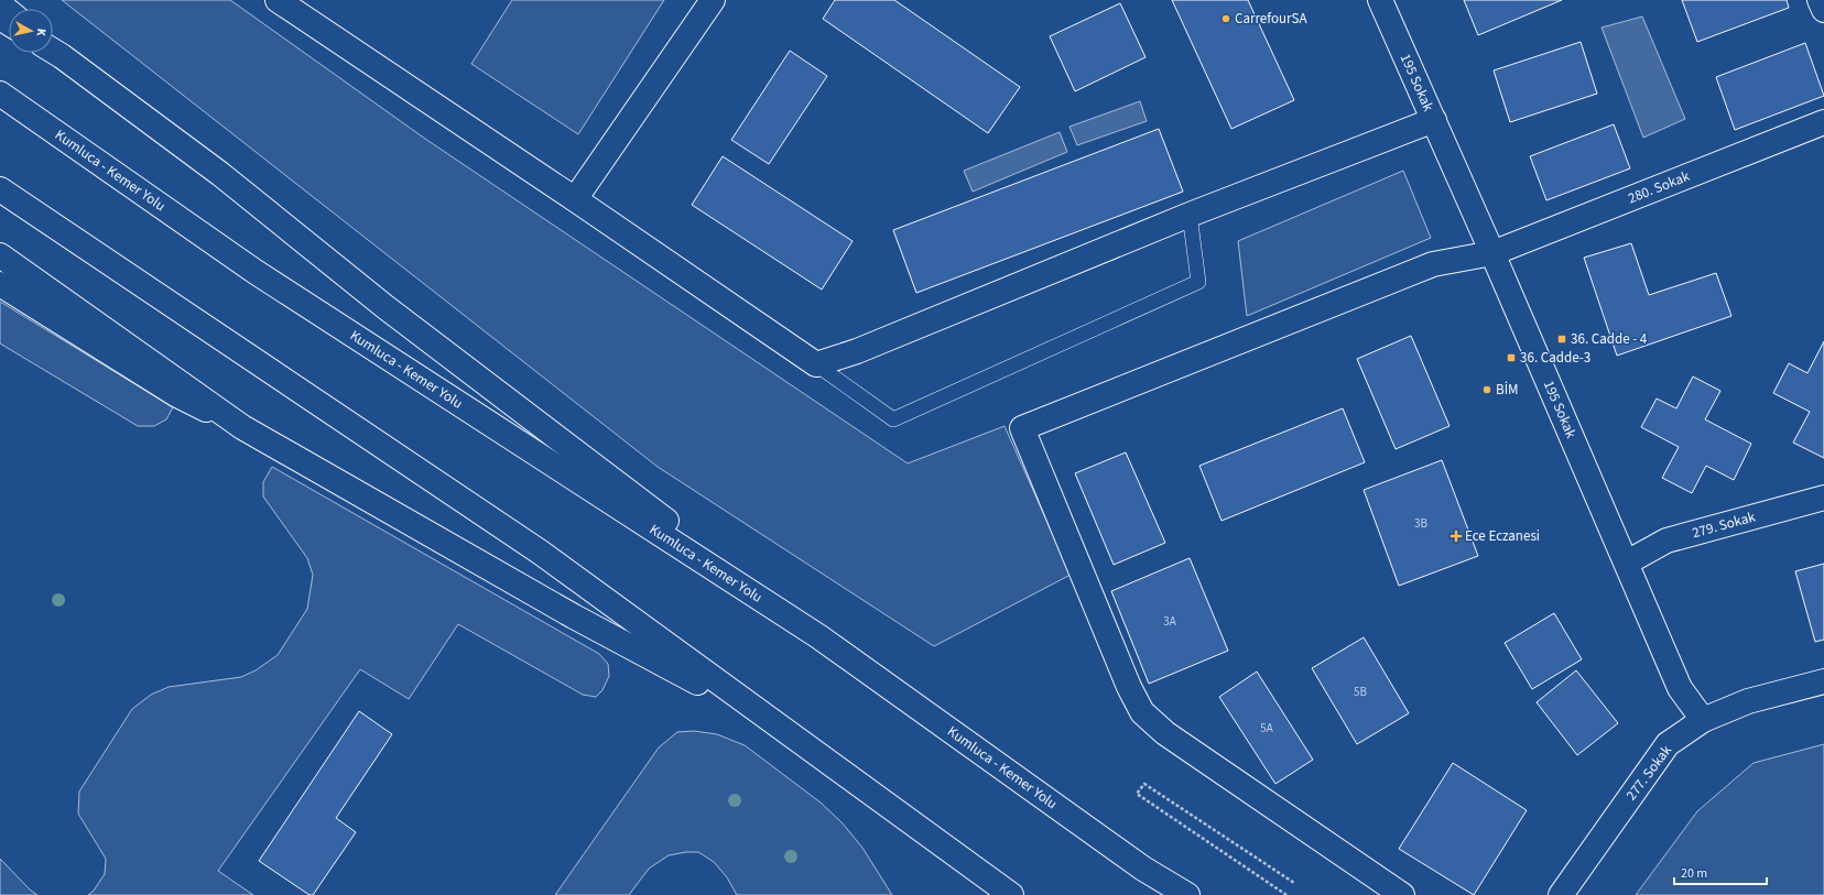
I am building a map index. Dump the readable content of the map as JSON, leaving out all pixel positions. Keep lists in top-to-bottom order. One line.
{"streets":{"main road":["195 Sokak","Kumluca - Kemer Yolu","280. Sokak","279. Sokak","277. Sokak"]},"crossings":[["195 Sokak","280. Sokak"],["195 Sokak","279. Sokak"],["195 Sokak","277. Sokak"]],"places":{"other":["CarrefourSA","BİM"],"transit":["36. Cadde - 4","36. Cadde-3"],"health":["Ece Eczanesi"]},"house_numbers":["3B","3A","5B","5A"],"scale_bar":"20 m","north":"right"}
